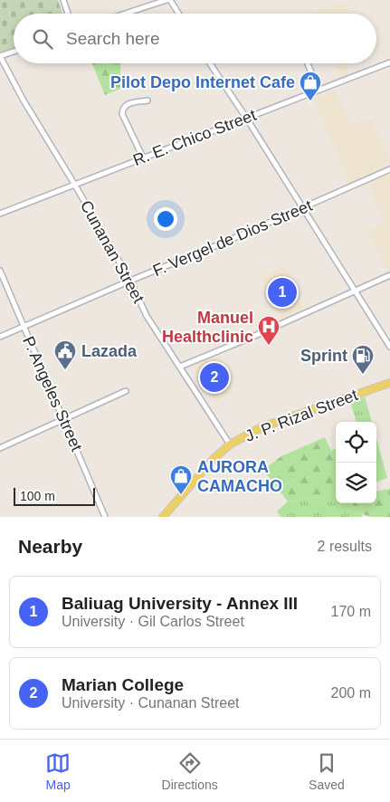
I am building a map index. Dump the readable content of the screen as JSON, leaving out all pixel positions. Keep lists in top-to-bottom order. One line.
{"streets":{"main road":["J. P. Rizal Street"],"street":["R. E. Chico Street","F. Vergel de Dios Street","Cunanan Street","P. Angeles Street"]},"crossings":[["R. E. Chico Street","Cunanan Street"],["F. Vergel de Dios Street","Cunanan Street"],["F. Vergel de Dios Street","P. Angeles Street"],["Cunanan Street","J. P. Rizal Street"]],"places":{"shop":["Pilot Depo Internet Cafe","AURORA CAMACHO"],"hospital":["Manuel Healthclinic"],"public building":["Lazada"],"fuel station":["Sprint"]},"scale_bar":"100 m","page":{"search":"Search here","pins":["1","2"],"scale":"100 m","heading":["Nearby","2 results"],"list":[{"mark":"1","name":"Baliuag University - Annex III","note":"University · Gil Carlos Street","value":"170 m"},{"mark":"2","name":"Marian College","note":"University · Cunanan Street","value":"200 m"}],"nav":["Map","Directions","Saved"]}}
